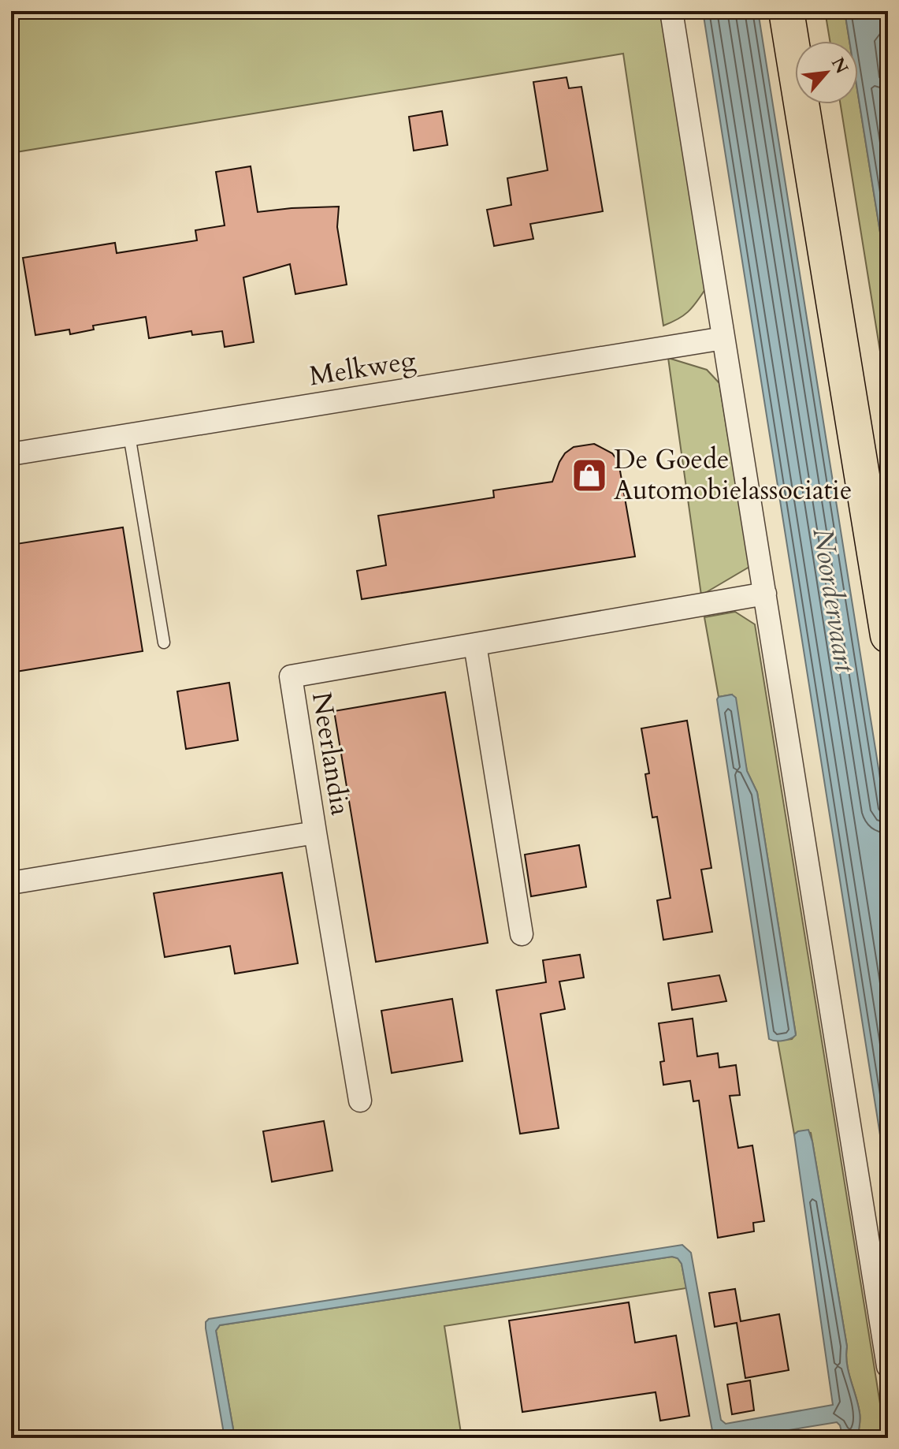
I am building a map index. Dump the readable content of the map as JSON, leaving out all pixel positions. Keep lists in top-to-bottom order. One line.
{"streets":{"street":["Melkweg","Neerlandia"]},"water":["Noordervaart"],"places":{"shop":["De Goede Automobielassociatie"]},"north":"top right"}
